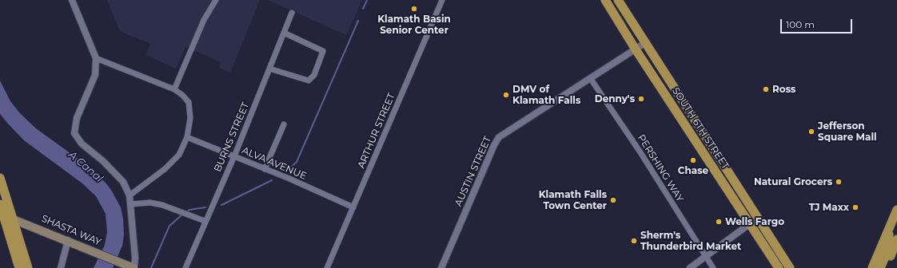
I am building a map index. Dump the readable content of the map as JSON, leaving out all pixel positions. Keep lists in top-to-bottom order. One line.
{"streets":{"main road":["SOUTH 6TH STREET","SHASTA WAY"],"street":["ARTHUR STREET","BURNS STREET","ALVA AVENUE","PERSHING WAY","AUSTIN STREET"]},"crossings":[["SOUTH 6TH STREET","AUSTIN STREET"],["ARTHUR STREET","ALVA AVENUE"],["BURNS STREET","ALVA AVENUE"],["PERSHING WAY","AUSTIN STREET"]],"water":["A Canal"],"places":["Klamath Basin Senior Center","Ross","DMV of Klamath Falls","Denny's","Jefferson Square Mall","Chase","Natural Grocers","Klamath Falls Town Center","TJ Maxx","Wells Fargo","Sherm's Thunderbird Market"],"scale_bar":"100 m"}
